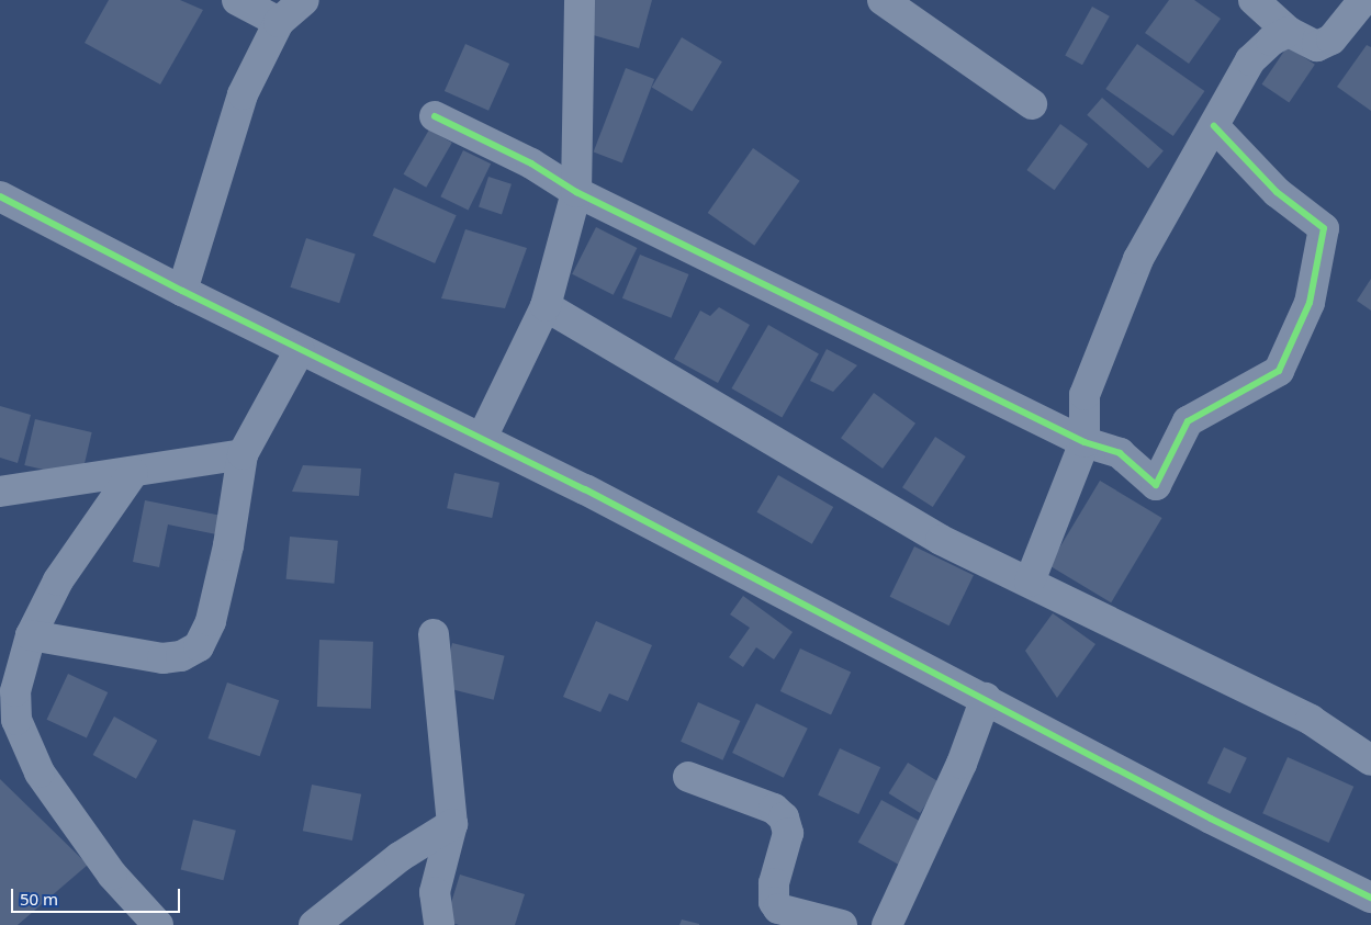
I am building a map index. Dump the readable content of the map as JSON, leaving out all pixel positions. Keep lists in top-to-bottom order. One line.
{"scale_bar":"50 m"}
